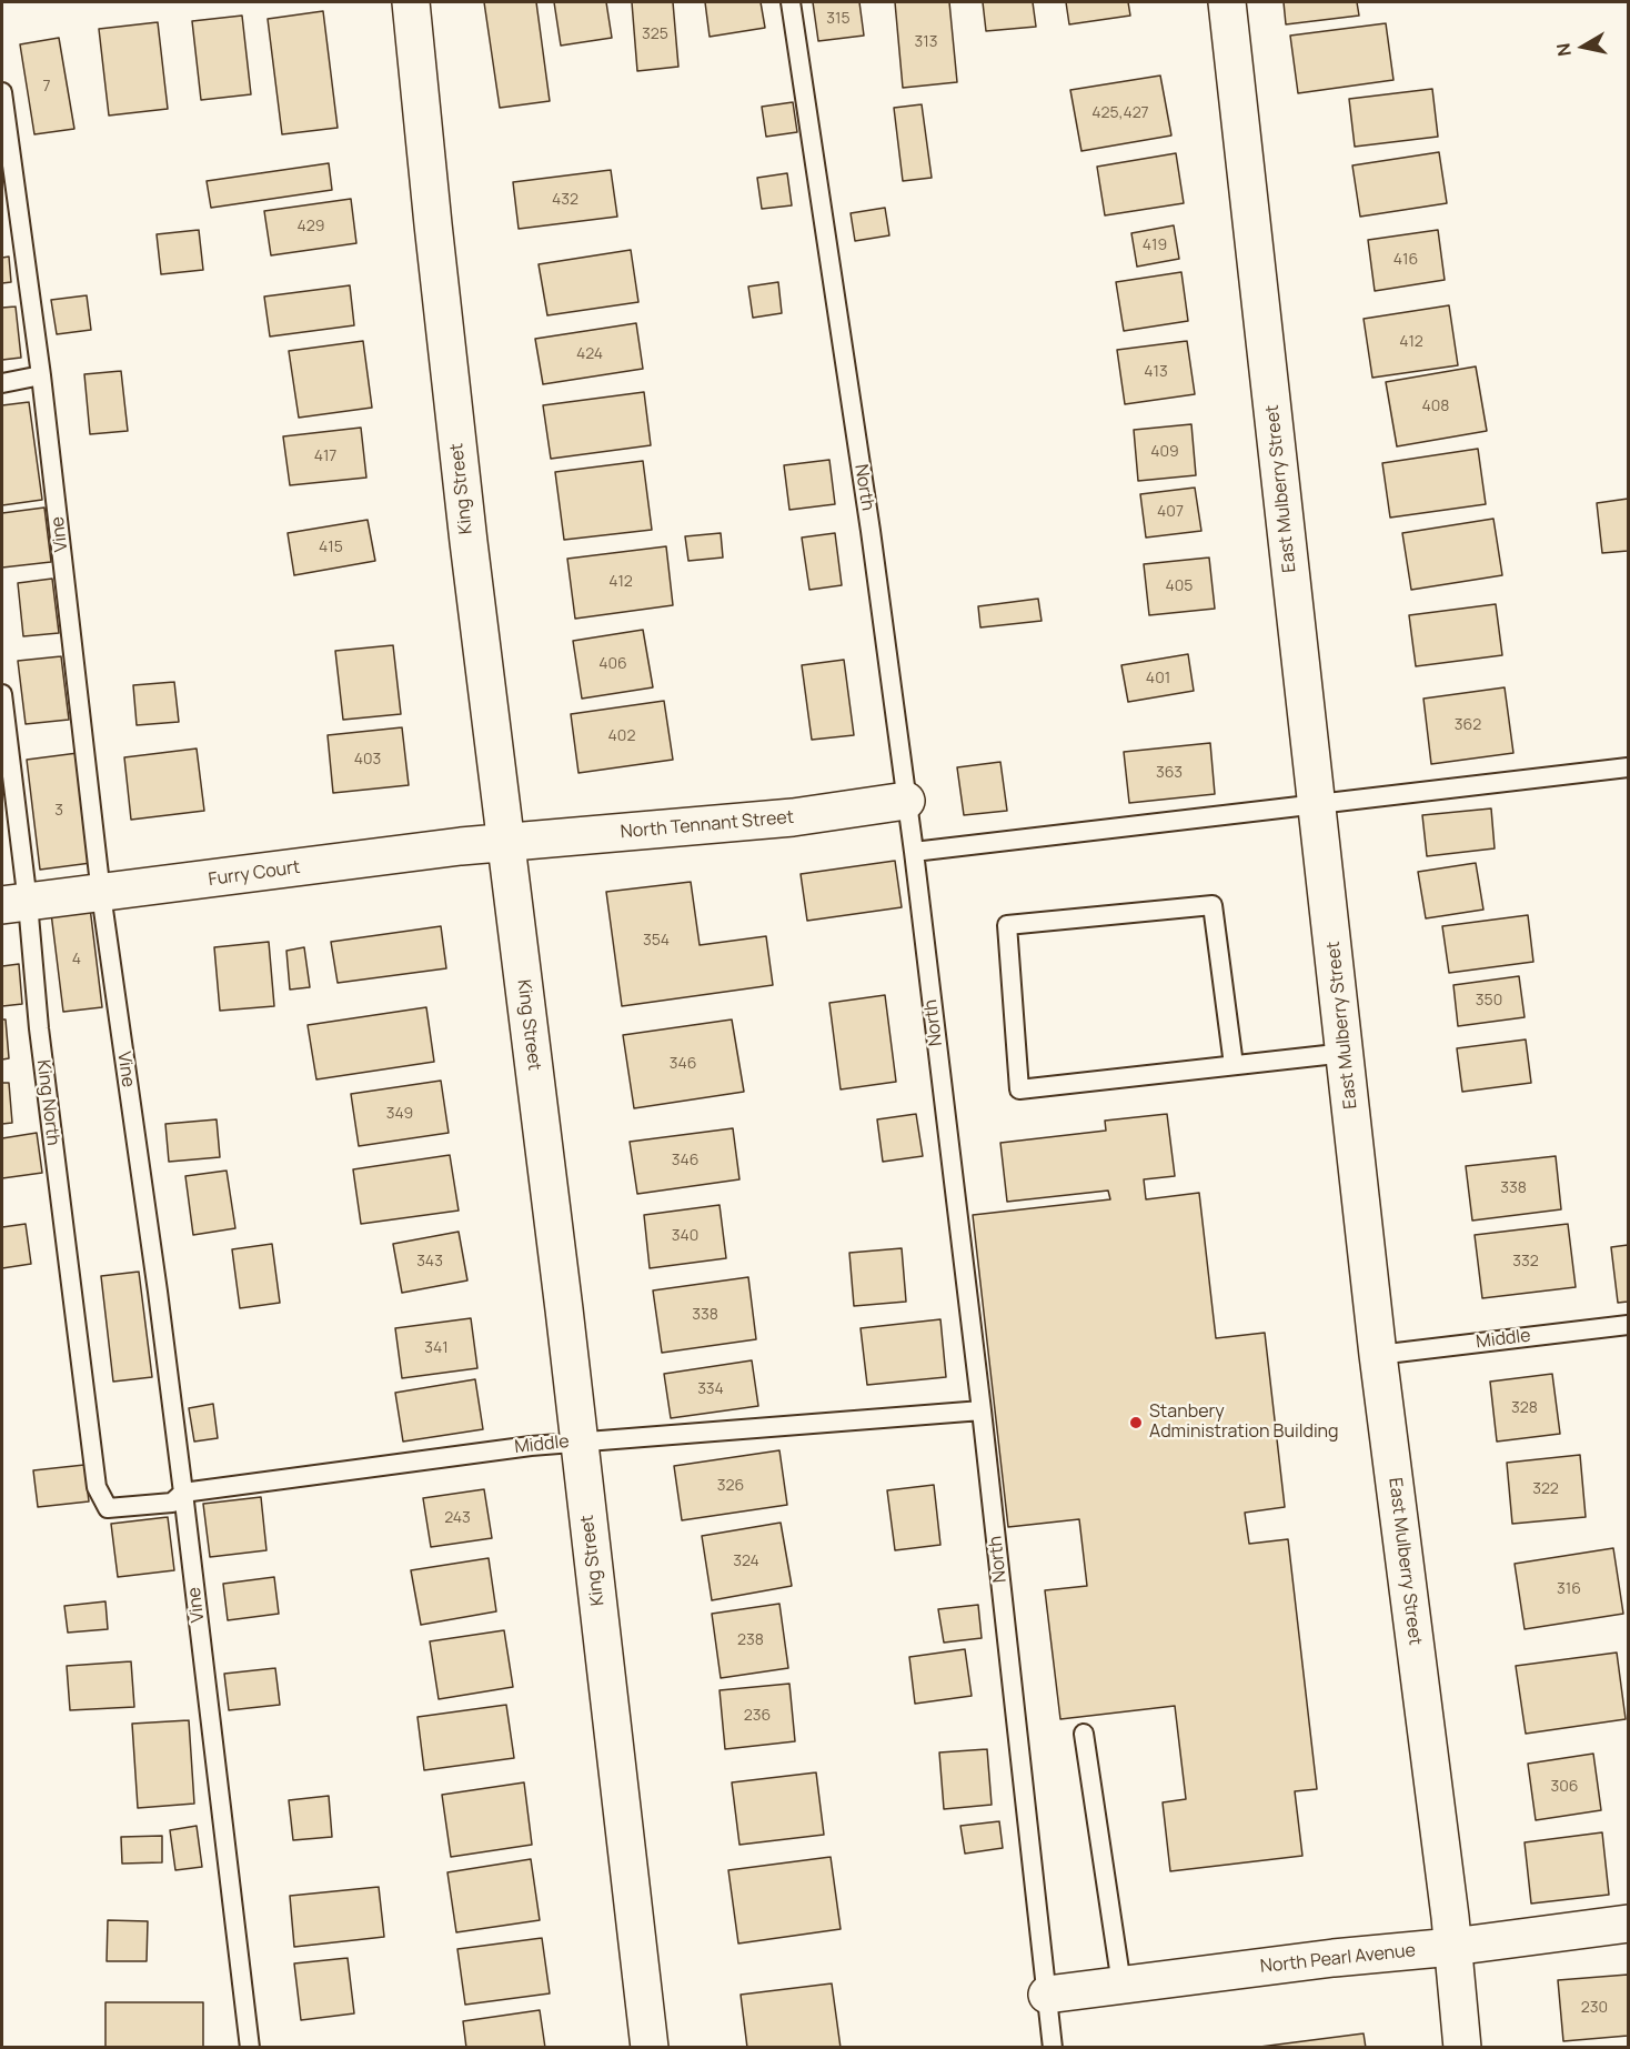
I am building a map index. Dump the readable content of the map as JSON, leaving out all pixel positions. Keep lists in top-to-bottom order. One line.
{"streets":{"street":["King Street","East Mulberry Street","North Tennant Street","Furry Court","North Pearl Avenue"],"lane":["North","Vine","King North","Middle"]},"crossings":[["North","North Tennant Street"],["North","Middle"],["North","North Pearl Avenue"],["King Street","North Tennant Street"],["King Street","Furry Court"],["King Street","Middle"],["East Mulberry Street","Middle"],["East Mulberry Street","North Pearl Avenue"],["Vine","Furry Court"],["Vine","Middle"],["North Tennant Street","Furry Court"],["Furry Court","King North"],["King North","Middle"]],"places":["Stanbery Administration Building"],"house_numbers":["315","325","313","7","425,427","432","429","419","416","412","424","413","408","409","417","407","415","412","405","406","401","362","402","403","363","3","354","4","350","346","349","346","338","340","343","332","338","341","334","328","326","322","243","324","316","238","236","306","230"],"north":"left"}
